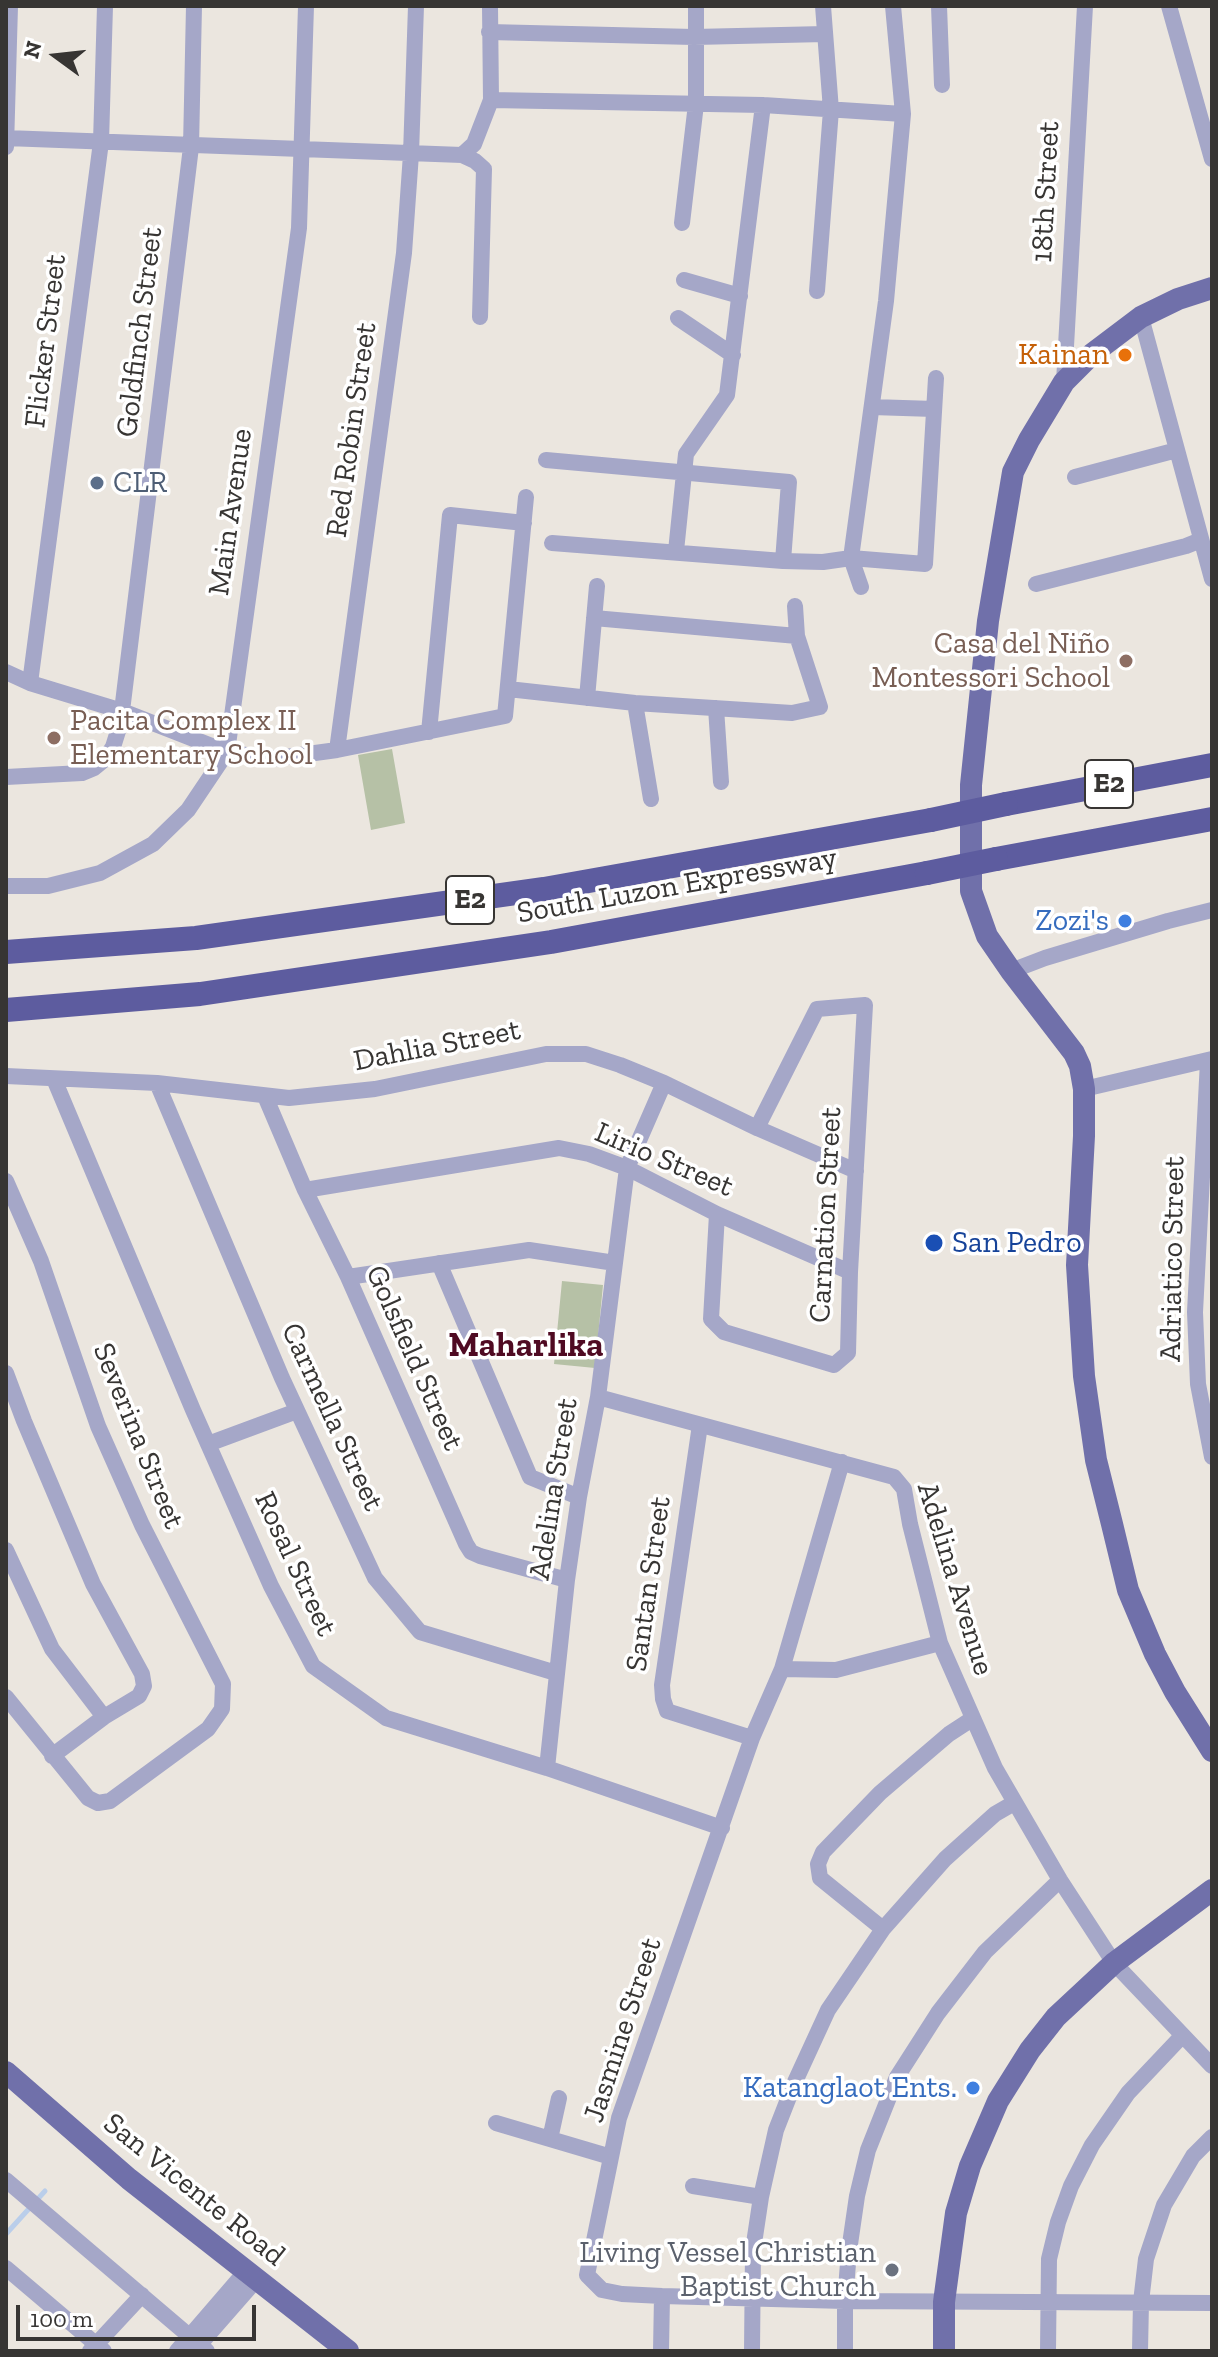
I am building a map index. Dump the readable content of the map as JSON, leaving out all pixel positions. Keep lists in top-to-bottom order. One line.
{"streets":{"highway":["E2","South Luzon Expressway"],"main road":["San Vicente Road"],"street":["18th Street","Goldfinch Street","Flicker Street","Red Robin Street","Main Avenue","Dahlia Street","Lirio Street","Carnation Street","Adriatico Street","Golsfield Street","Carmella Street","Severina Street","Adelina Street","Rosal Street","Adelina Avenue","Santan Street","Jasmine Street"]},"crossings":[["Dahlia Street","Carnation Street"],["Dahlia Street","Golsfield Street"],["Dahlia Street","Carmella Street"],["Dahlia Street","Adelina Street"],["Dahlia Street","Rosal Street"],["Lirio Street","Carnation Street"],["Lirio Street","Golsfield Street"],["Lirio Street","Adelina Street"],["Golsfield Street","Adelina Street"],["Carmella Street","Adelina Street"],["Adelina Street","Rosal Street"],["Adelina Street","Adelina Avenue"],["Rosal Street","Jasmine Street"],["Adelina Avenue","Santan Street"],["Adelina Avenue","Jasmine Street"],["Santan Street","Jasmine Street"]],"districts":["Maharlika"],"places":["Kainan","CLR","Casa del Niño Montessori School","Pacita Complex II Elementary School","Zozi's","San Pedro","Katanglaot Ents.","Living Vessel Christian Baptist Church"],"scale_bar":"100 m","north":"left"}
